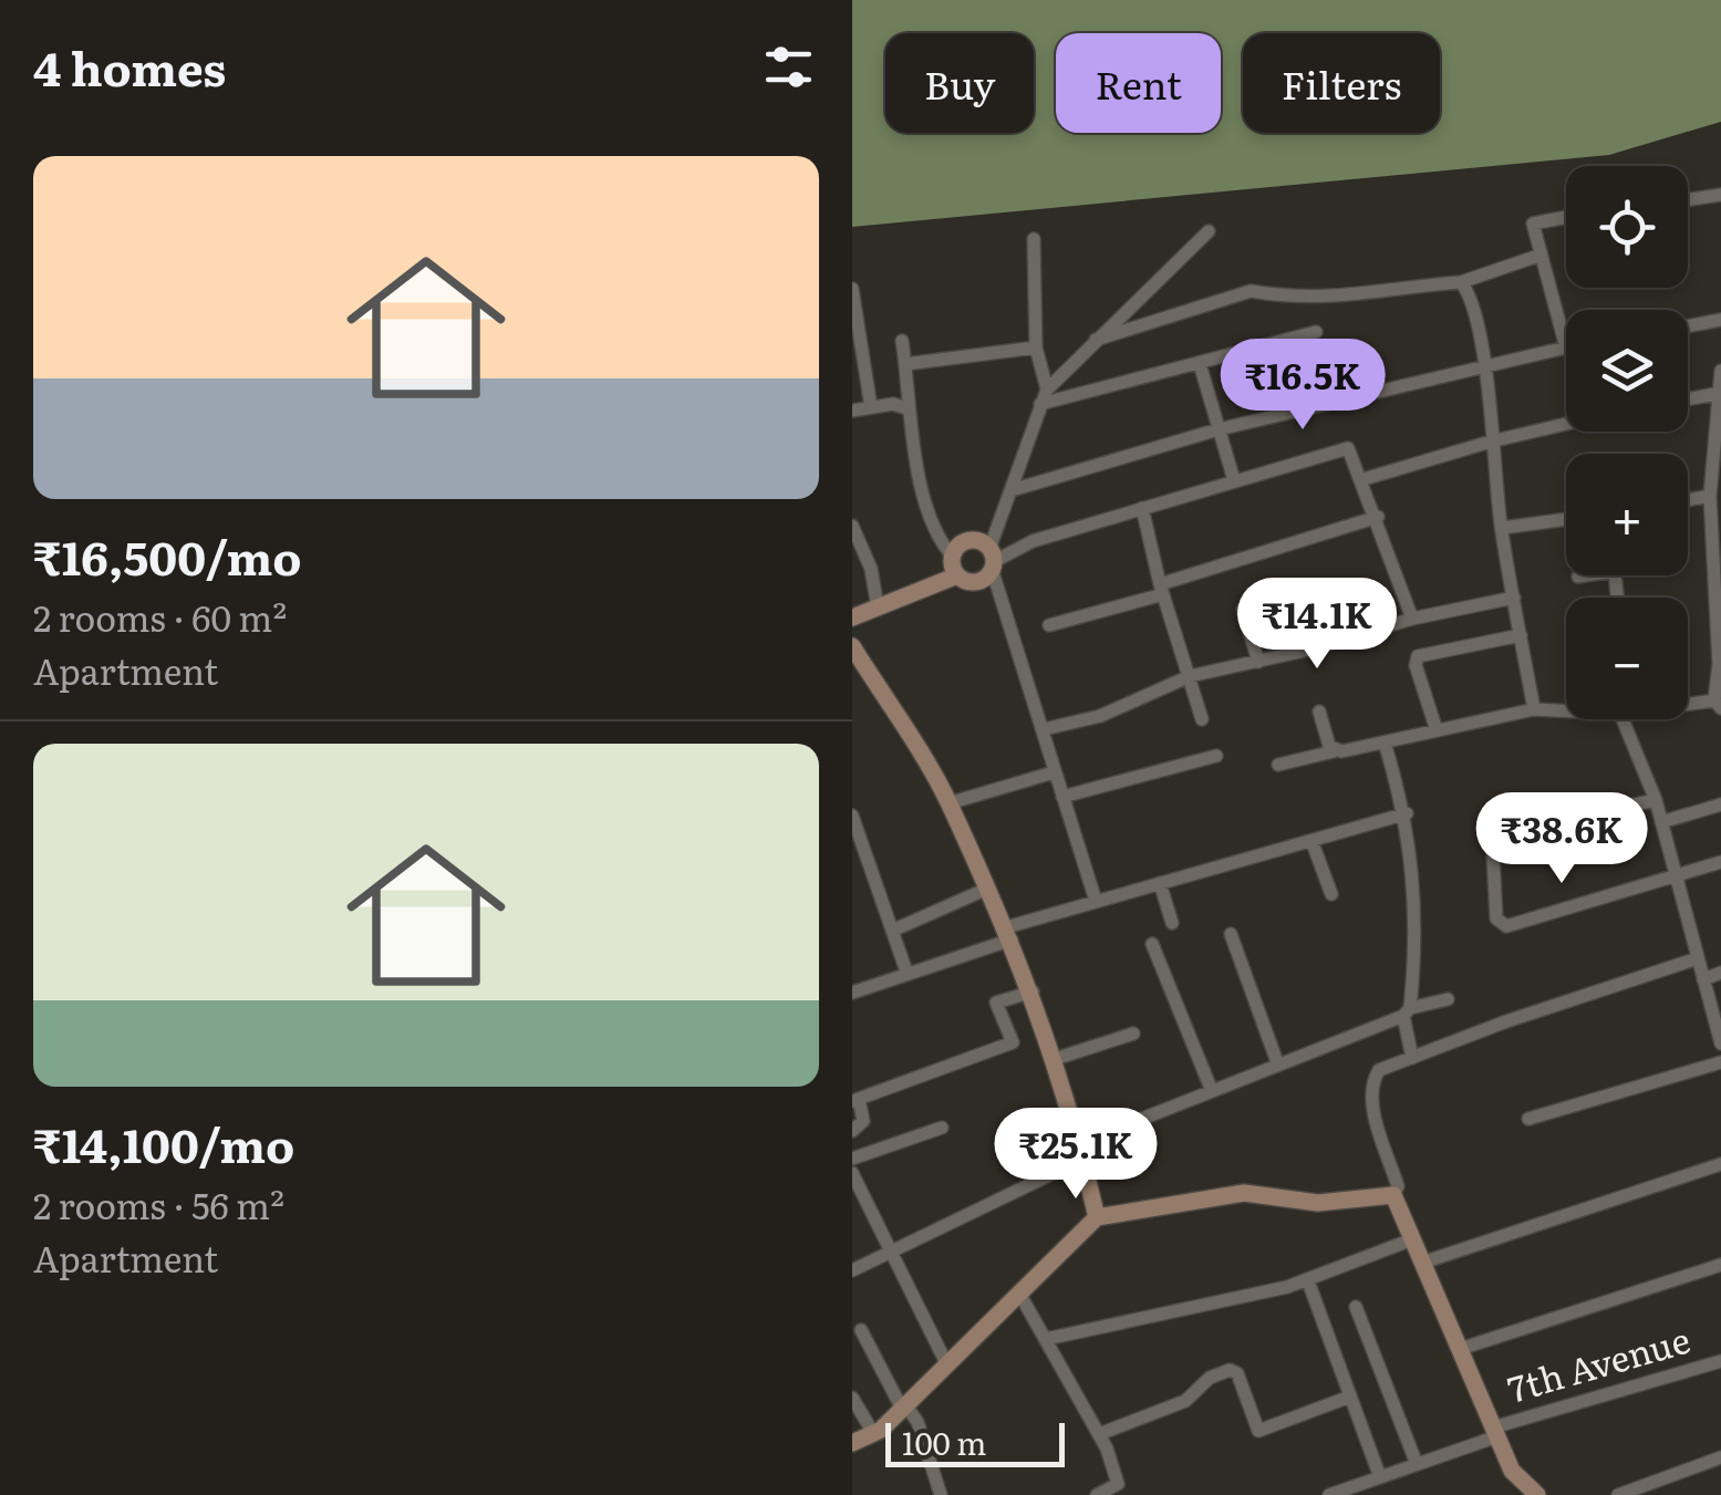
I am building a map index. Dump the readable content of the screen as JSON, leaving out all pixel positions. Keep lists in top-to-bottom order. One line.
{"streets":{"street":["7th Avenue"]},"scale_bar":"100 m","page":{"heading":"4 homes","chip":["Buy","Rent","Filters"],"list":[{"name":"₹16,500/mo","note":"2 rooms · 60 m² · Apartment"},{"name":"₹14,100/mo","note":"2 rooms · 56 m² · Apartment"}],"map_buttons":["+","−"],"price":["₹16.5K","₹14.1K","₹38.6K","₹25.1K"],"scale":"100 m"}}
